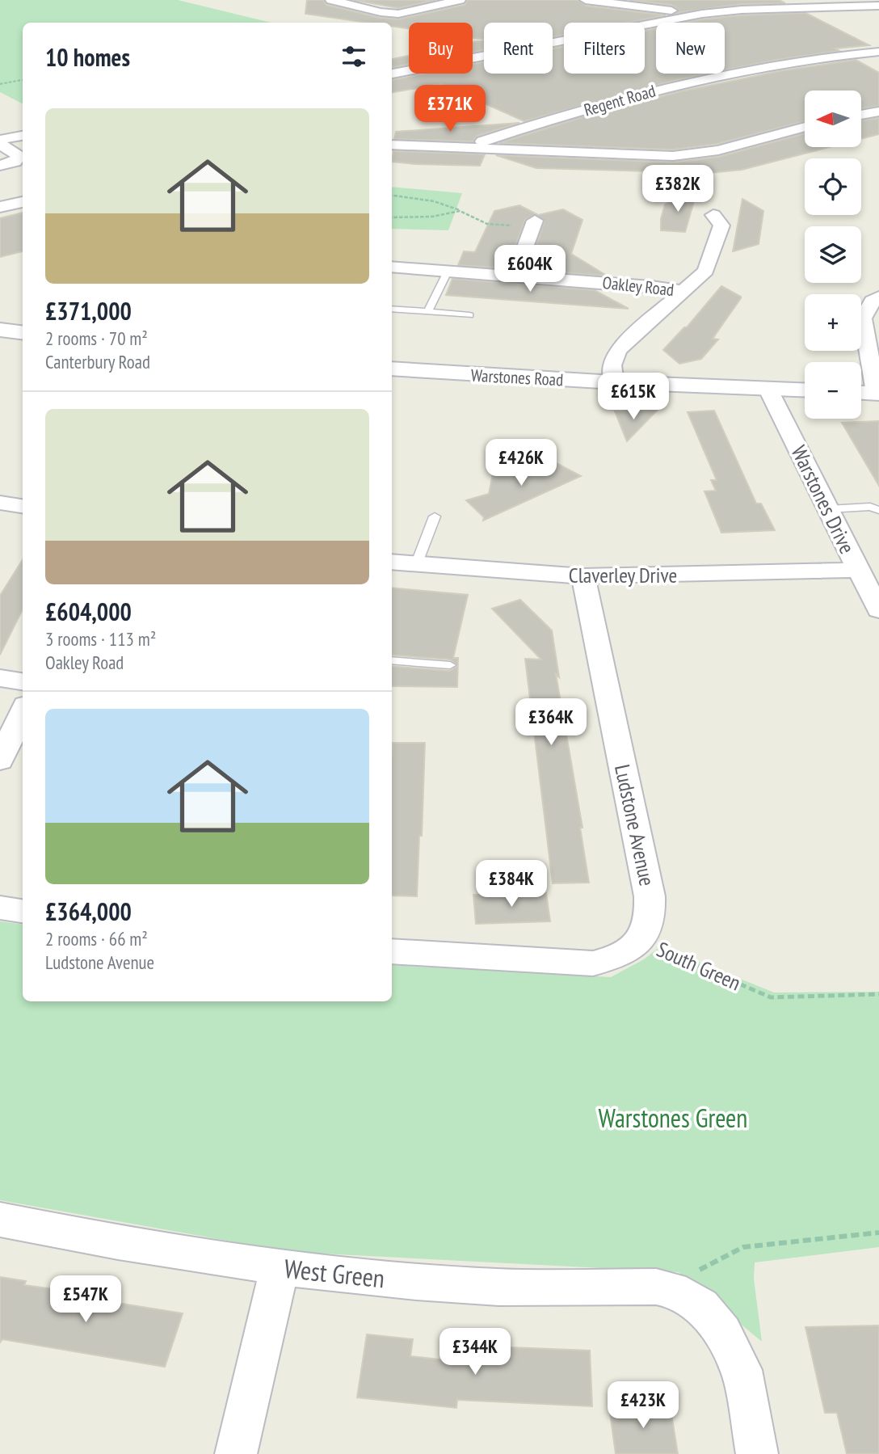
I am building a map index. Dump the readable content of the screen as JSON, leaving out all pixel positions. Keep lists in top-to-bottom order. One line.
{"streets":{"street":["Regent Road","Oakley Road","Warstones Road","Warstones Drive","Claverley Drive","Ludstone Avenue","South Green","West Green"]},"crossings":[["Warstones Road","Warstones Drive"],["Warstones Drive","Claverley Drive"],["Claverley Drive","Ludstone Avenue"],["Ludstone Avenue","South Green"]],"parks":["Warstones Green"],"north":"left","page":{"chip":["Buy","Rent","Filters","New"],"heading":"10 homes","price":["£371K","£382K","£604K","£615K","£426K","£364K","£384K","£547K","£344K","£423K"],"map_buttons":["+","−"],"list":[{"name":"£371,000","note":"2 rooms · 70 m² · Canterbury Road"},{"name":"£604,000","note":"3 rooms · 113 m² · Oakley Road"},{"name":"£364,000","note":"2 rooms · 66 m² · Ludstone Avenue"}]}}
